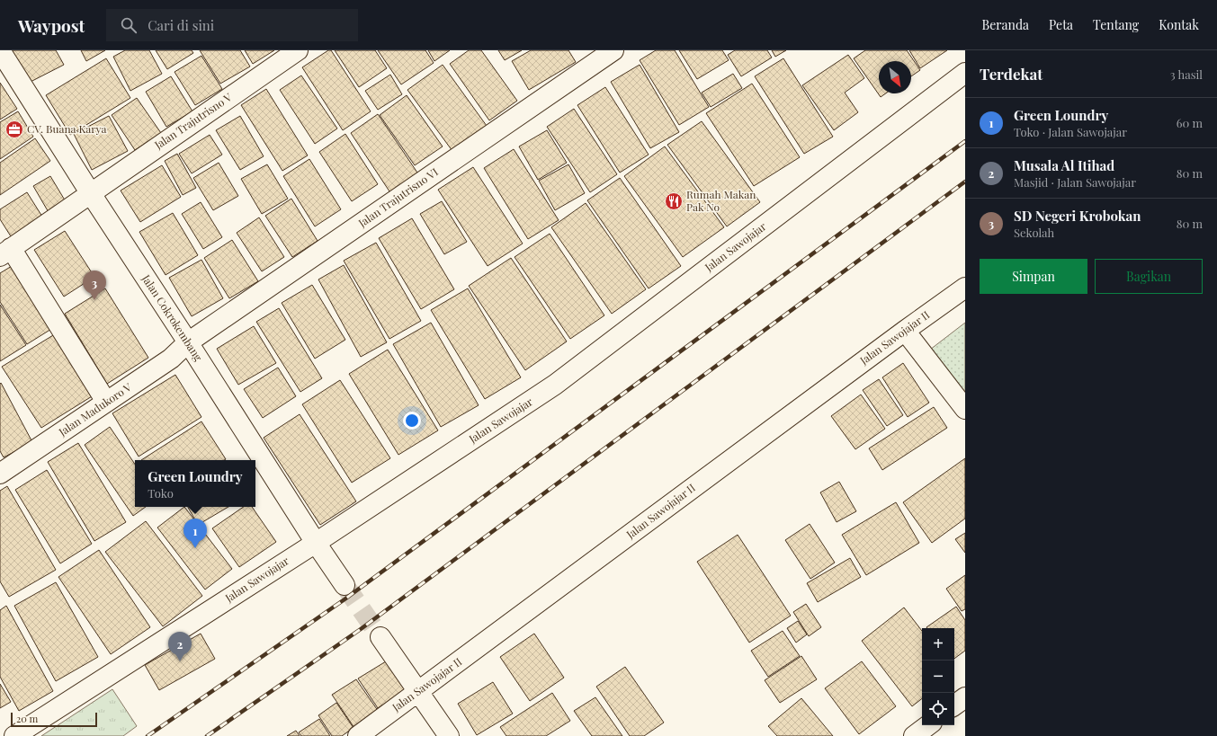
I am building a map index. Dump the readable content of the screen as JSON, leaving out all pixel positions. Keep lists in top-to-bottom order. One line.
{"streets":{"street":["Jalan Trajutrisno V","Jalan Trajutrisno VI","Jalan Sawojajar","Jalan Cokrokembang","Jalan Sawojajar II","Jalan Madukoro V"]},"crossings":[["Jalan Trajutrisno V","Jalan Cokrokembang"],["Jalan Trajutrisno VI","Jalan Cokrokembang"],["Jalan Trajutrisno VI","Jalan Madukoro V"],["Jalan Sawojajar","Jalan Cokrokembang"],["Jalan Cokrokembang","Jalan Madukoro V"]],"places":{"office":["CV. Buana Karya"],"restaurant":["Rumah Makan Pak No"]},"scale_bar":"20 m","north":"bottom right","page":{"header":"Waypost","search":"Cari di sini","nav":["Beranda","Peta","Tentang","Kontak"],"heading":["Terdekat","3 hasil"],"list":[{"mark":"1","name":"Green Loundry","note":"Toko · Jalan Sawojajar","value":"60 m"},{"mark":"2","name":"Musala Al Itihad","note":"Masjid · Jalan Sawojajar","value":"80 m"},{"mark":"3","name":"SD Negeri Krobokan","note":"Sekolah","value":"80 m"}],"buttons":["Simpan","Bagikan"],"pins":["3","1","2"],"popup":["Green Loundry","Toko"],"map_buttons":["+","−"],"scale":"20 m"}}
